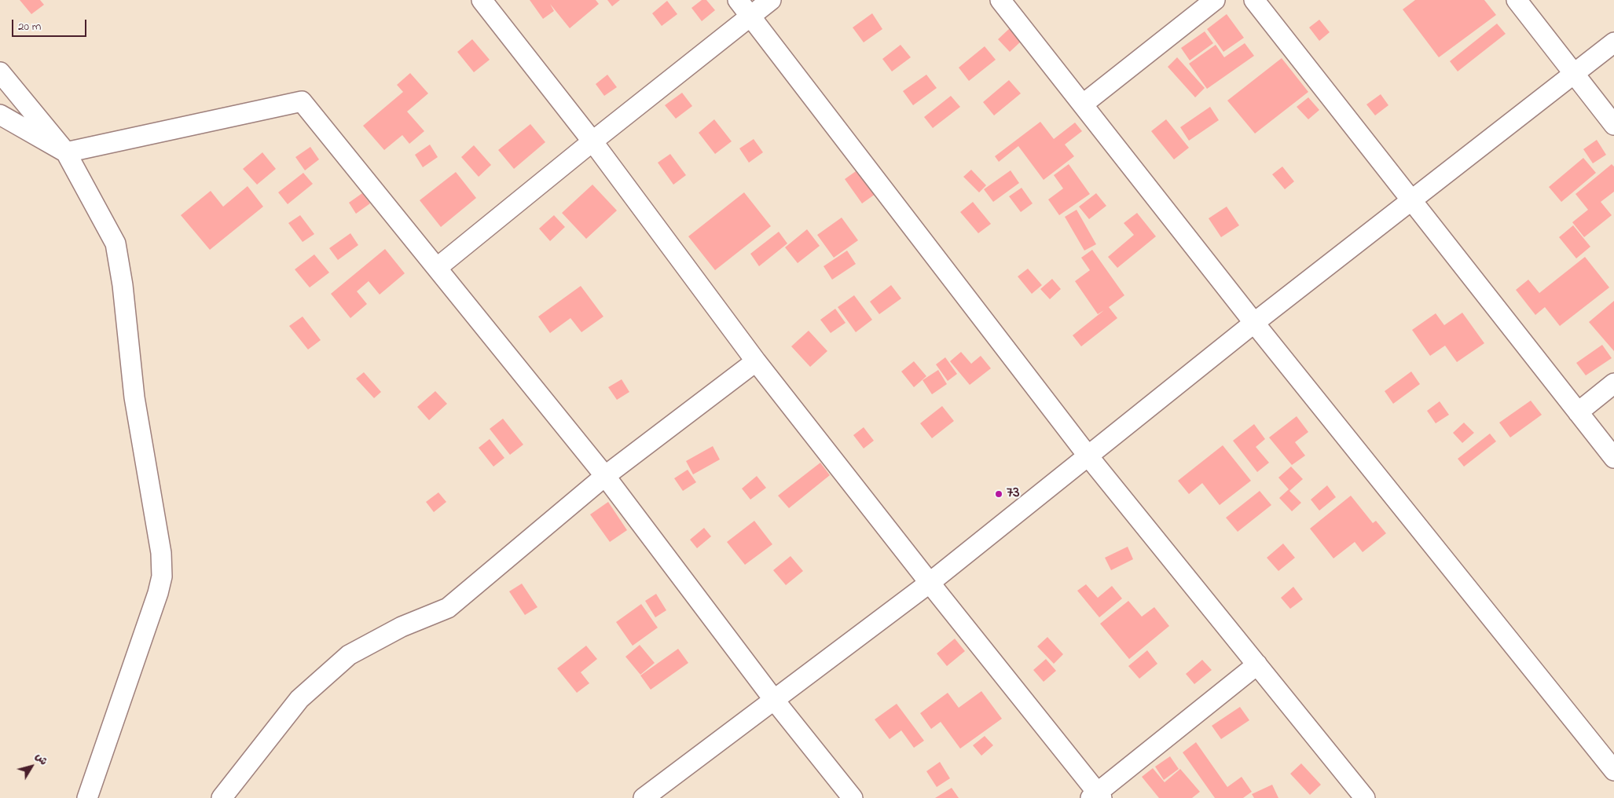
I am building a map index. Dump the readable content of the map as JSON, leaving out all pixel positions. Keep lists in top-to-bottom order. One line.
{"places":["73"],"scale_bar":"20 m","north":"top right"}
